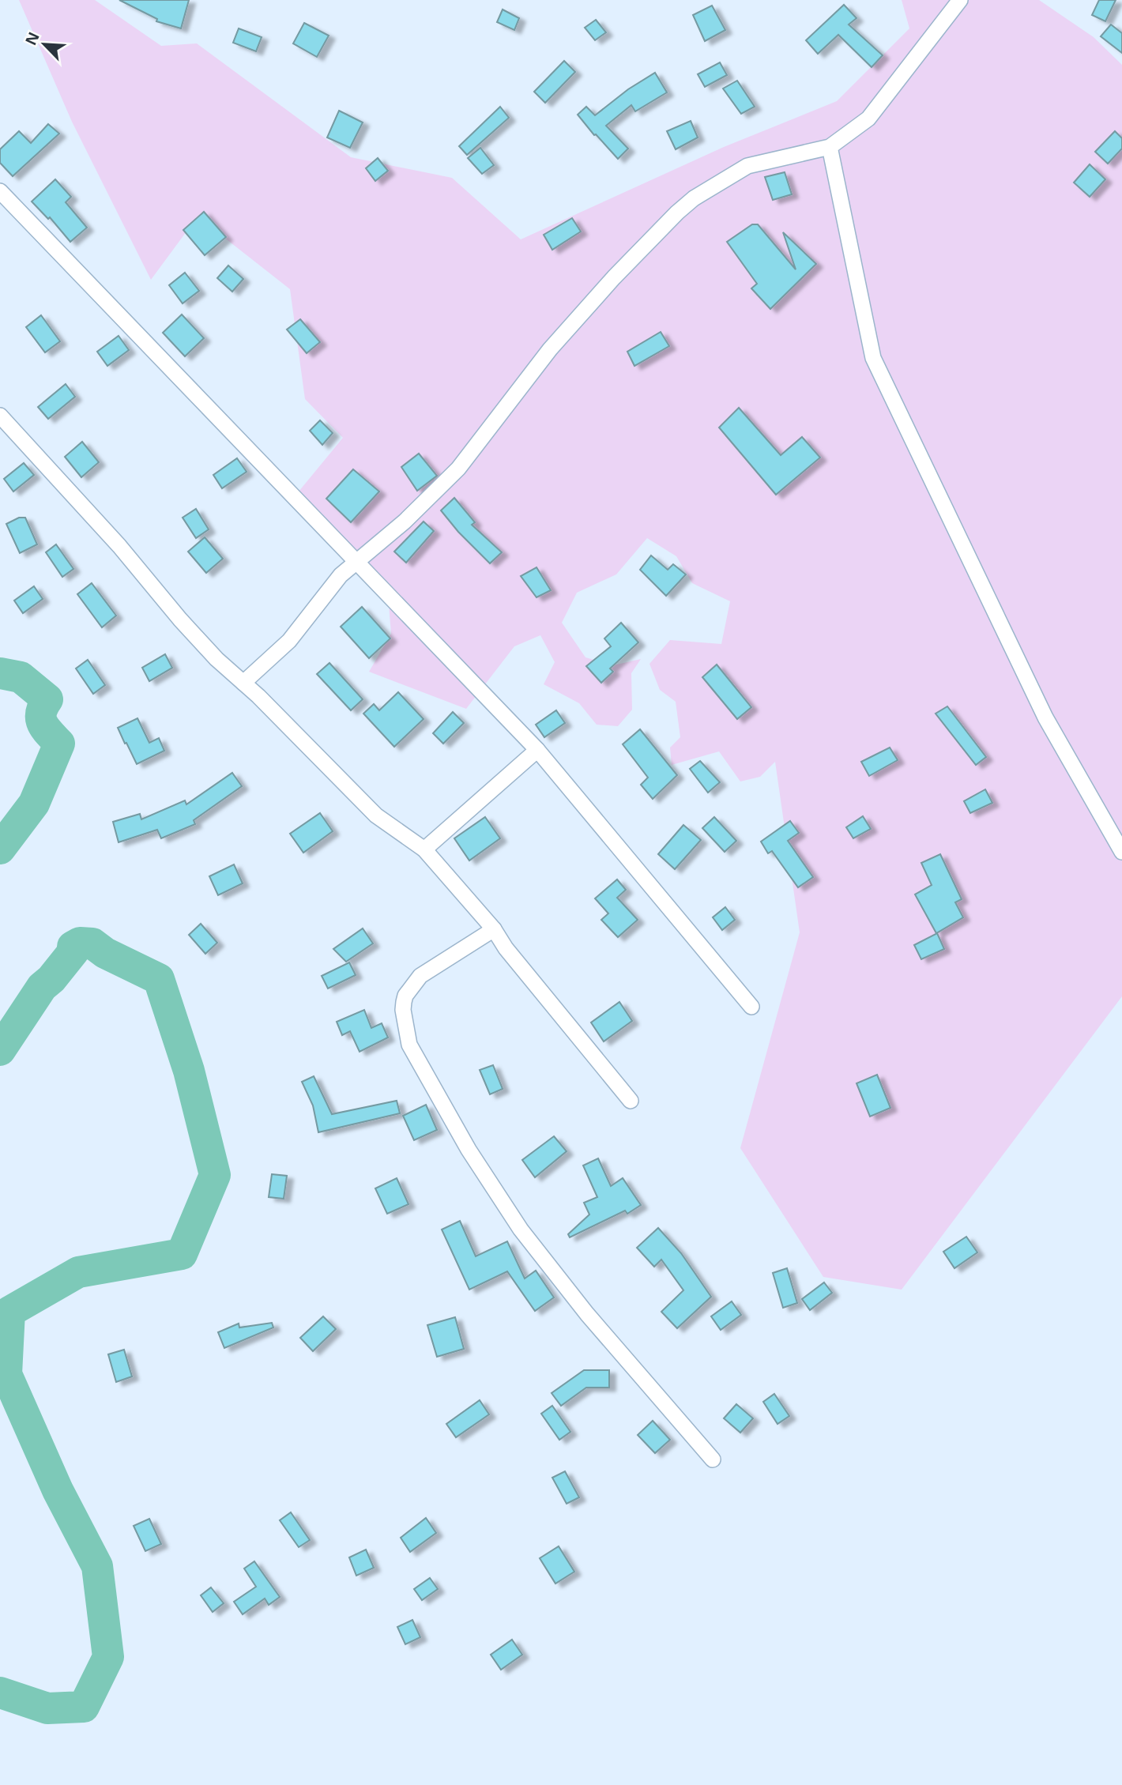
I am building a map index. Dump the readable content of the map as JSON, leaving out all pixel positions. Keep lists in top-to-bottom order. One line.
{"north":"top left"}
